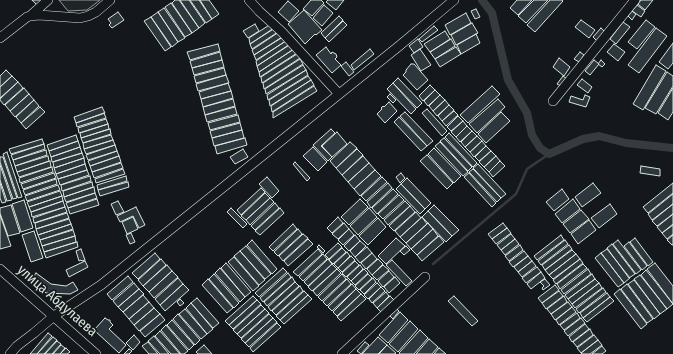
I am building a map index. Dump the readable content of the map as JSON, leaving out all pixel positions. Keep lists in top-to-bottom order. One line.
{"streets":{"street":["улица Абдулаева"]}}
